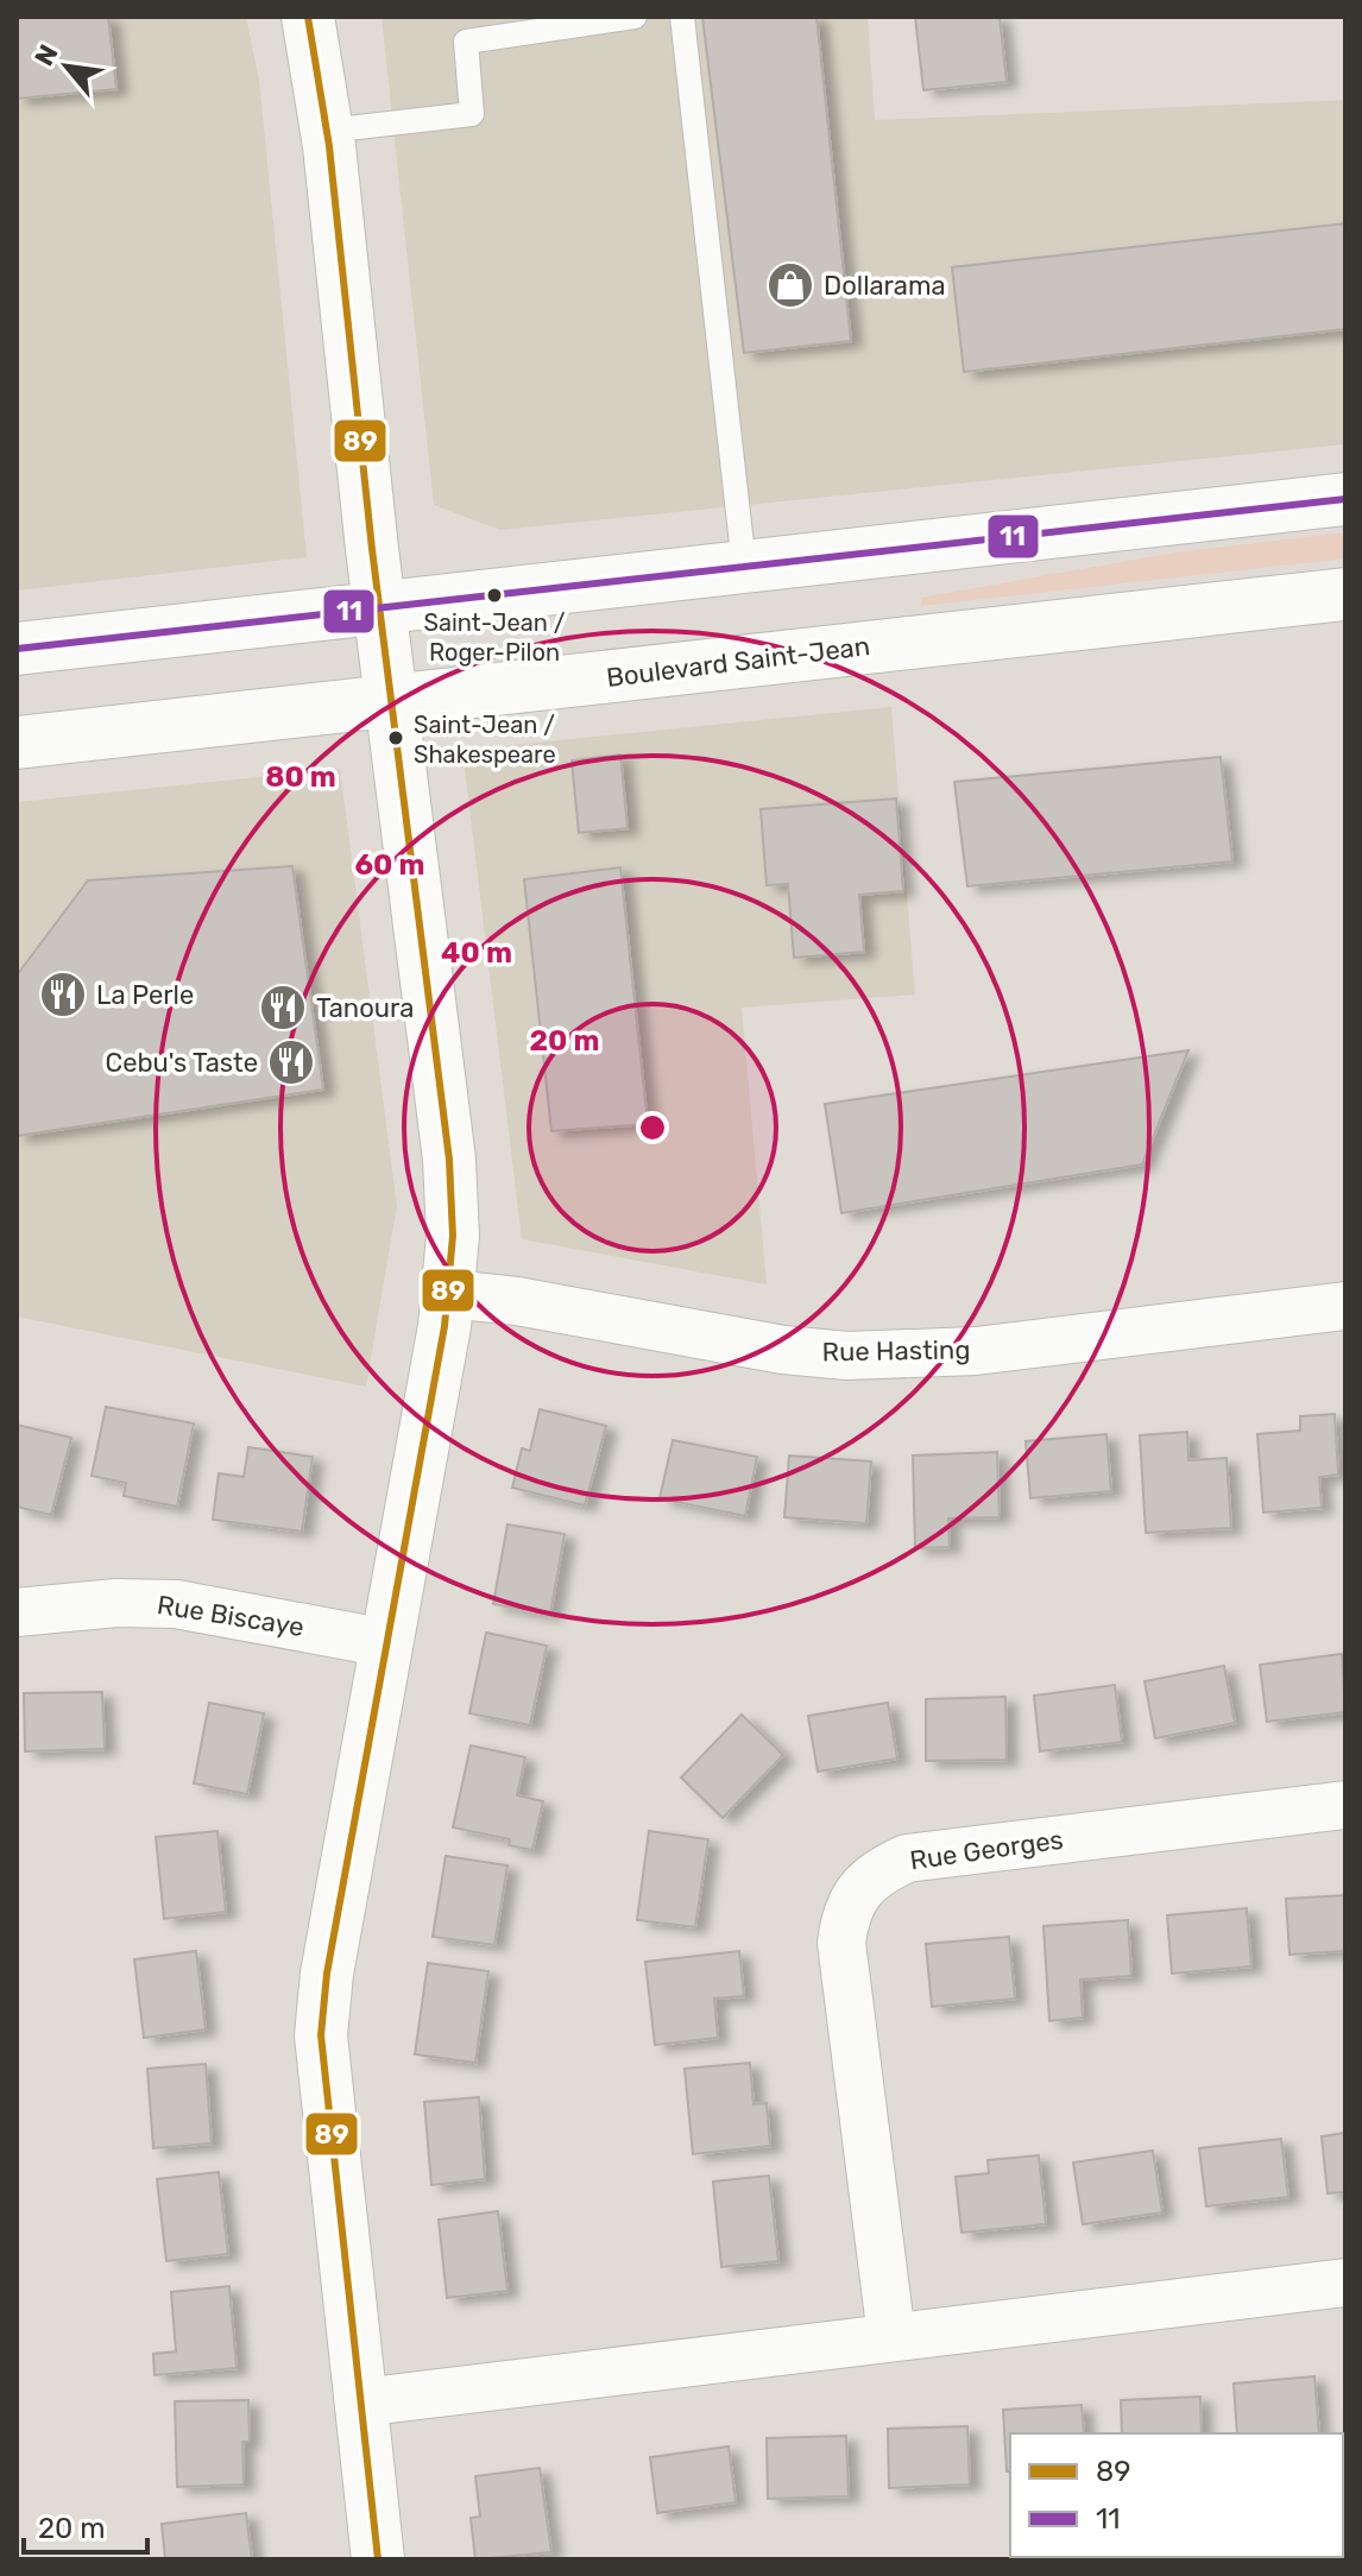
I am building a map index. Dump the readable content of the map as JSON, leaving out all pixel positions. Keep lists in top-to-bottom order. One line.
{"streets":{"main road":["Boulevard Saint-Jean"],"street":["Rue Hasting","Rue Biscaye","Rue Georges"]},"places":{"shop":["Dollarama"],"other":["Saint-Jean / Roger-Pilon","Saint-Jean / Shakespeare"],"restaurant":["La Perle","Tanoura","Cebu's Taste"]},"lines":["transit line 89","transit line 11"],"legend":["89","11"],"scale_bar":"20 m","north":"top left","rings":["80 m","60 m","40 m","20 m"]}
